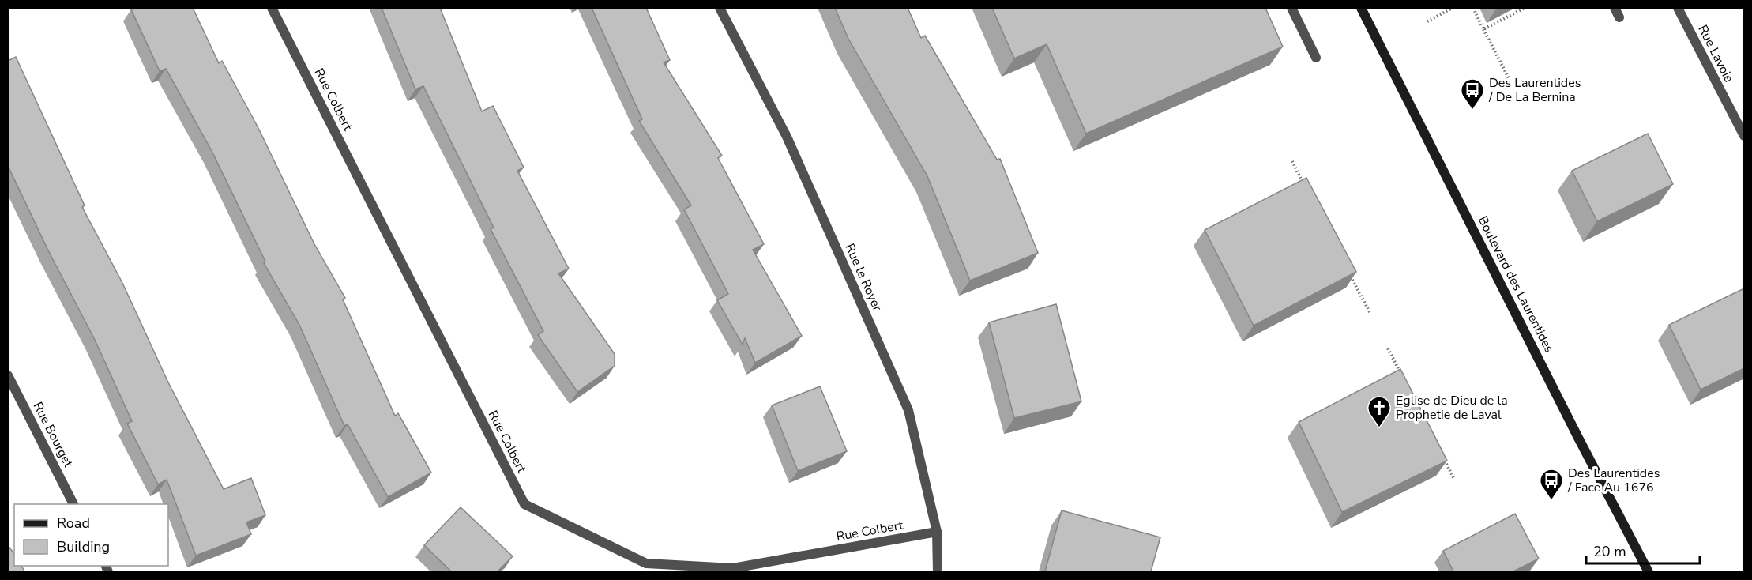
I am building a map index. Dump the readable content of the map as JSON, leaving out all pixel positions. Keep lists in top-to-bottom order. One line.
{"streets":{"main road":["Boulevard des Laurentides"],"street":["Rue Lavoie","Rue Colbert","Rue le Royer","Rue Bourget"]},"crossings":[["Rue Colbert","Rue le Royer"]],"places":{"bus stop":["Des Laurentides / De La Bernina","Des Laurentides / Face Au 1676"],"church":["Eglise de Dieu de la Prophetie de Laval"]},"legend":["Road","Building"],"scale_bar":"20 m"}
